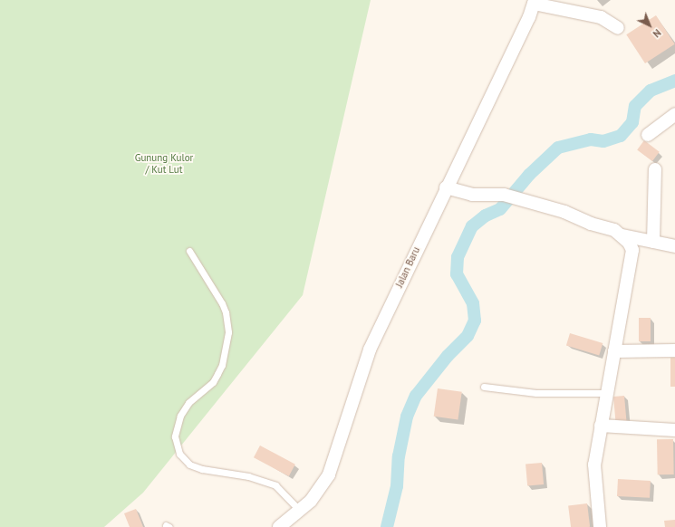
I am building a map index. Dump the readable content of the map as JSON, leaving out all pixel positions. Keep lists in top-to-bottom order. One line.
{"streets":{"street":["Jalan Baru"]},"parks":["Gunung Kulor / Kut Lut"],"north":"bottom right"}
